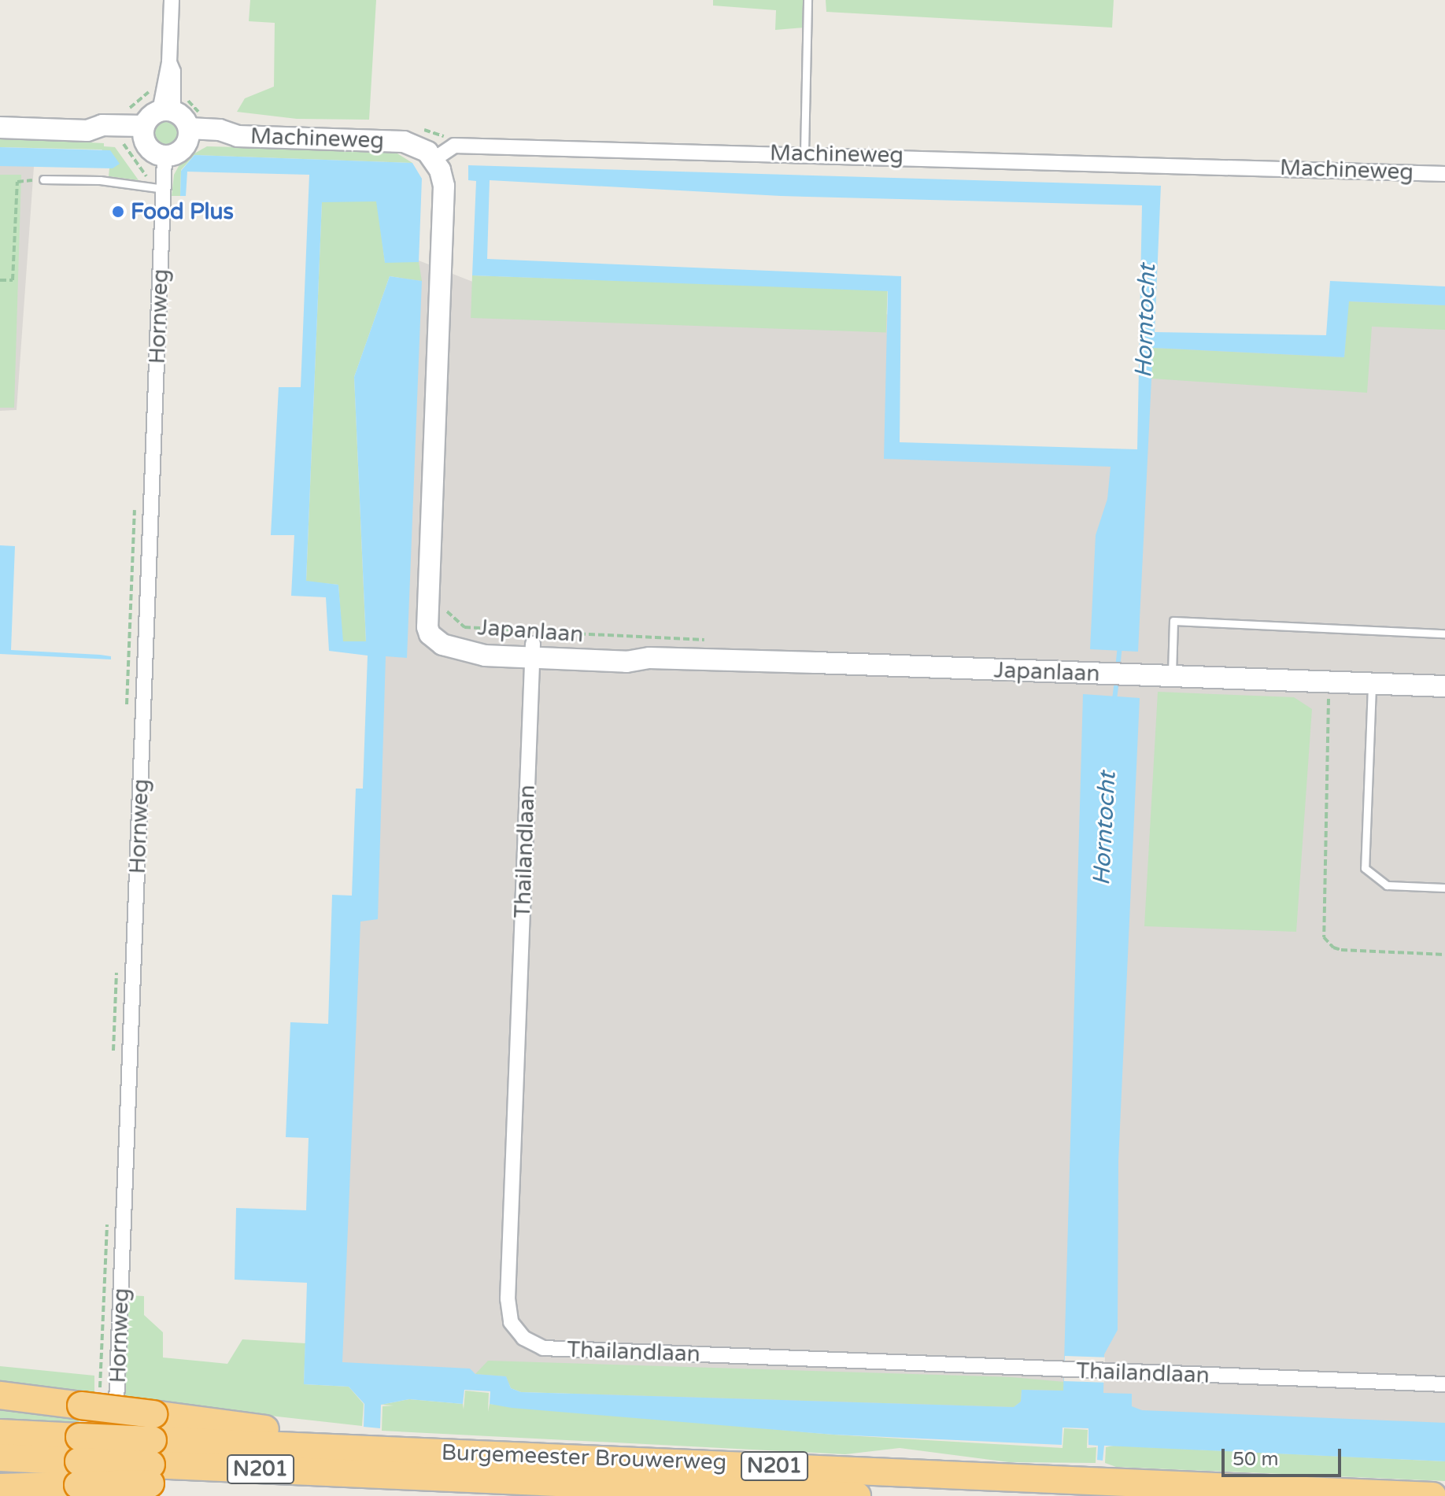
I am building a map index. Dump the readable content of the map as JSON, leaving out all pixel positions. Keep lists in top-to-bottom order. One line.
{"streets":{"highway":["Burgemeester Brouwerweg","N201"],"street":["Machineweg","Hornweg","Japanlaan","Thailandlaan"]},"crossings":[["Machineweg","Hornweg"],["Machineweg","Japanlaan"],["Japanlaan","Thailandlaan"],["Burgemeester Brouwerweg","N201"]],"water":["Horntocht"],"places":["Food Plus"],"scale_bar":"50 m"}
